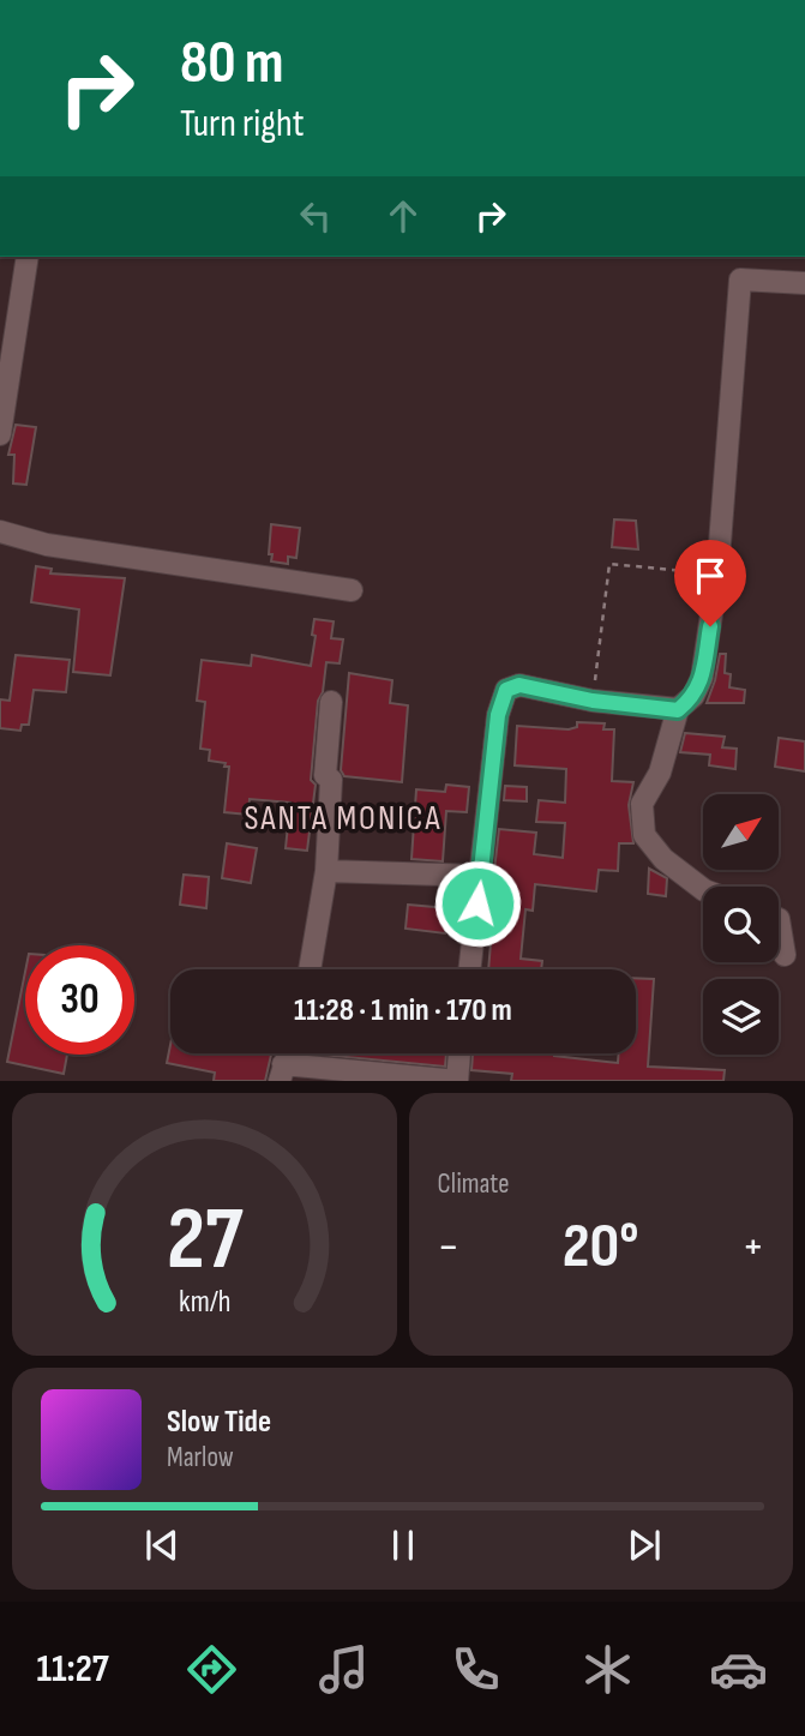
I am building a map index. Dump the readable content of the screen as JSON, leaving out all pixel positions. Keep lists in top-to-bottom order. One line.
{"districts":["SANTA MONICA"],"north":"top right","page":{"turn":["80 m","Turn right"],"limit":"30","trip":"11:28 · 1 min · 170 m","tile":"Climate","heat":["−","20°","+"],"song":["Slow Tide","Marlow"],"tabs":"11:27","gauge":["27","km/h"]}}
